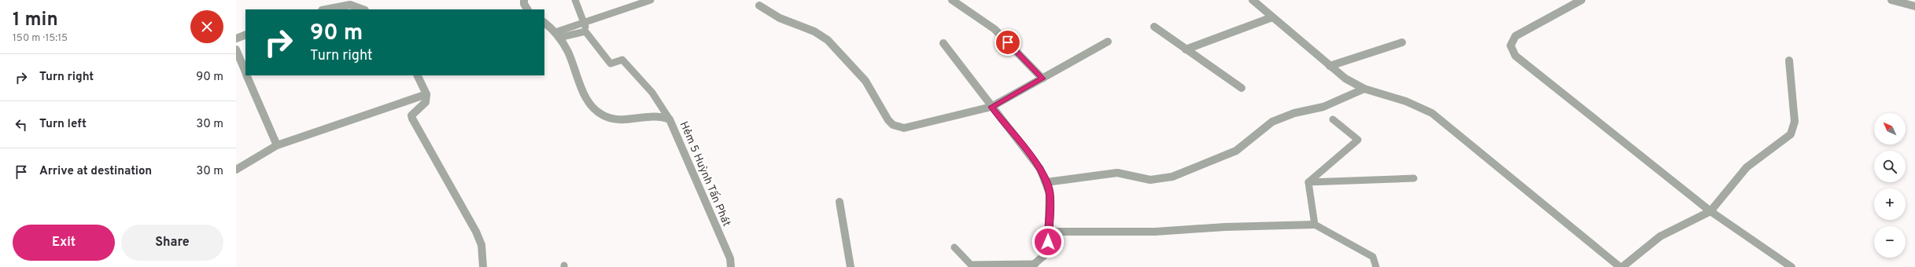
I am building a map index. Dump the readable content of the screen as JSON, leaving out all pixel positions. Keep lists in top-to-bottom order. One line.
{"streets":{"street":["Hẻm 5 Huỳnh Tấn Phát"]},"north":"top left","page":{"heading":["1 min","150 m · 15:15"],"turn":["90 m","Turn right"],"list":[{"name":"Turn right","value":"90 m"},{"name":"Turn left","value":"30 m"},{"name":"Arrive at destination","value":"30 m"}],"map_buttons":["+","−"],"buttons":["Exit","Share"]}}
